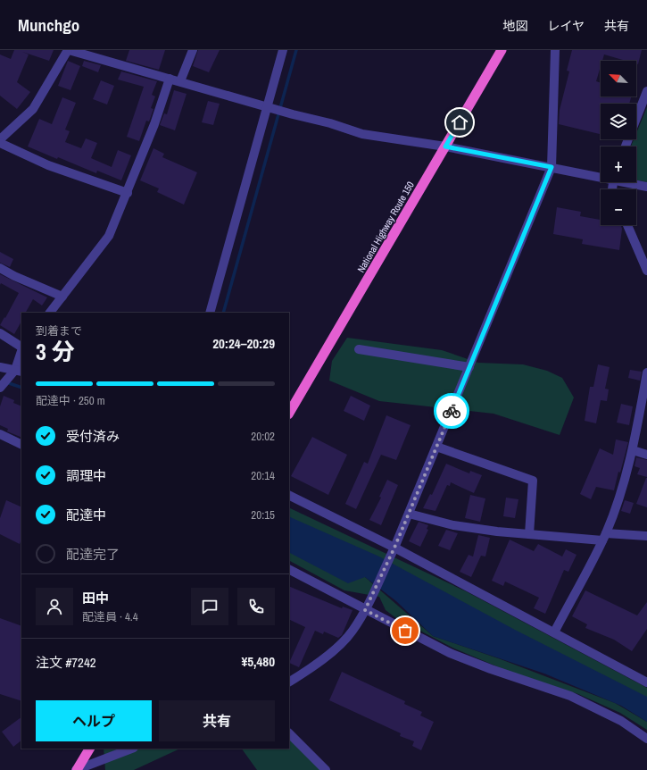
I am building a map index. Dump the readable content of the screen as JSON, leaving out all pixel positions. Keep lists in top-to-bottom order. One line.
{"streets":{"highway":["National Highway Route 150"]},"north":"top left","page":{"header":"Munchgo","nav":["地図","レイヤ","共有"],"map_buttons":["+","−"],"heading":["3 分","到着まで","20:24–20:29"],"panel":["田中","配達員 · 4.4","注文 #7242","¥5,480"],"bar":"配達中 · 250 m","list":[["受付済み","20:02"],["調理中","20:14"],["配達中","20:15"],"配達完了"],"buttons":["ヘルプ","共有"]}}
